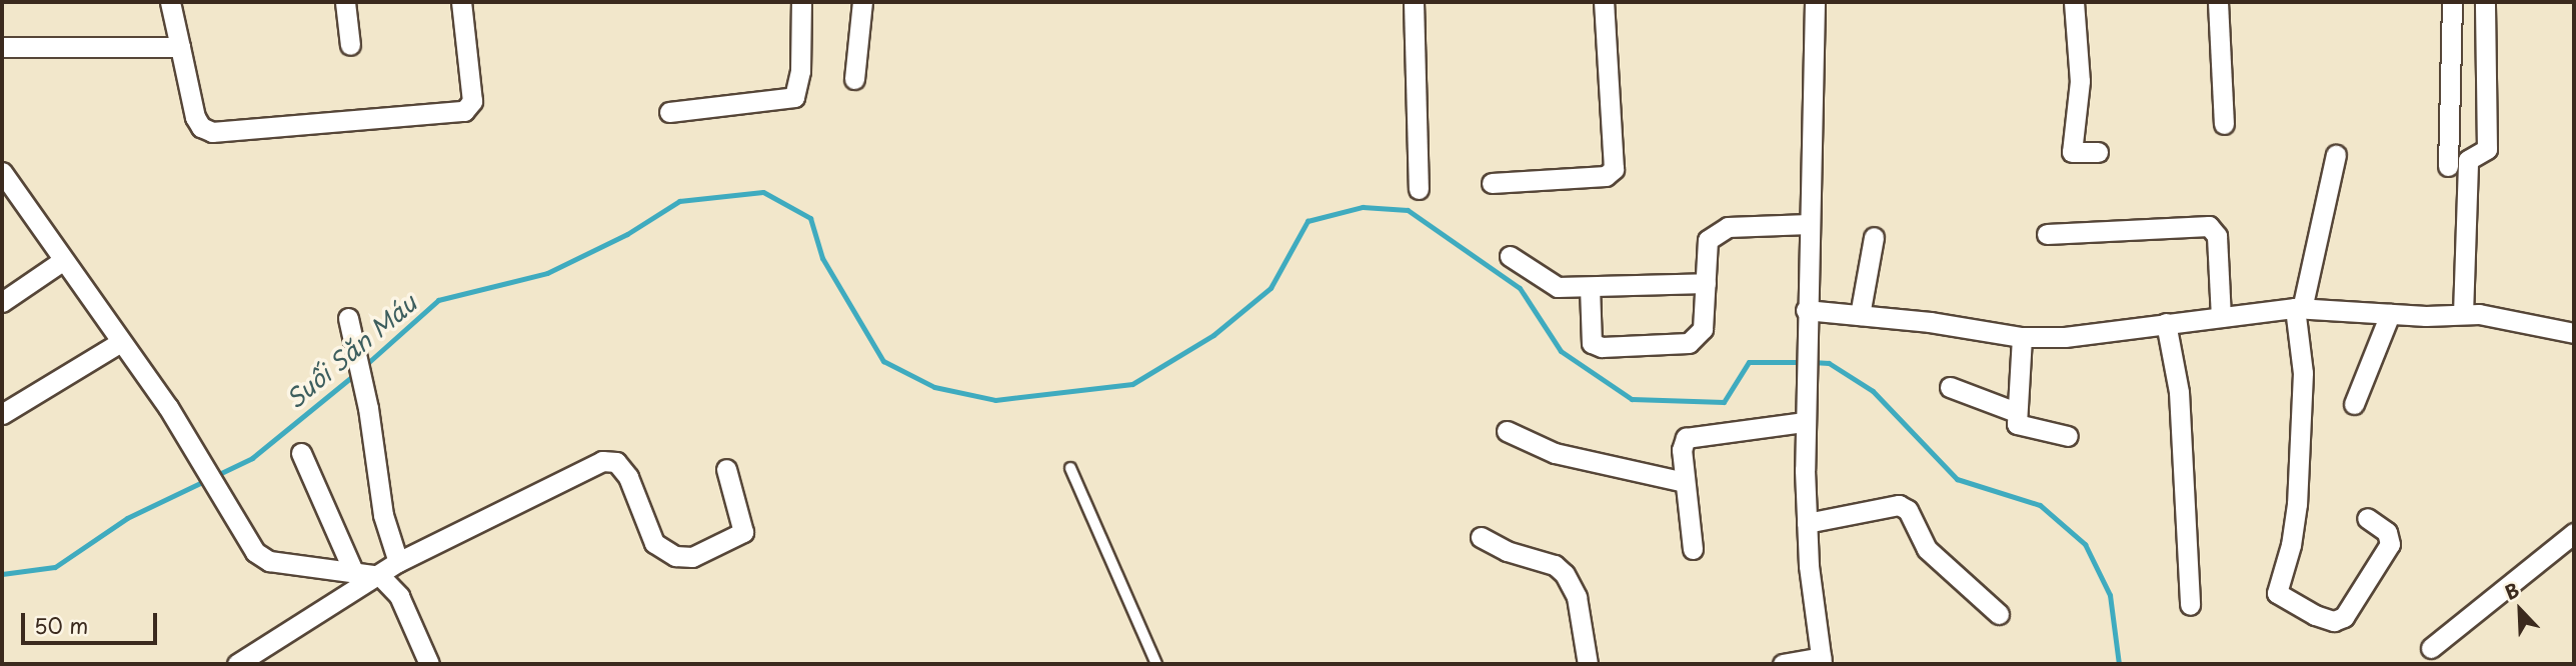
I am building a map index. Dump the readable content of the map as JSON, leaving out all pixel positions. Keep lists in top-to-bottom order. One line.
{"water":["Suối Săn Máu"],"scale_bar":"50 m","north":"top left"}
